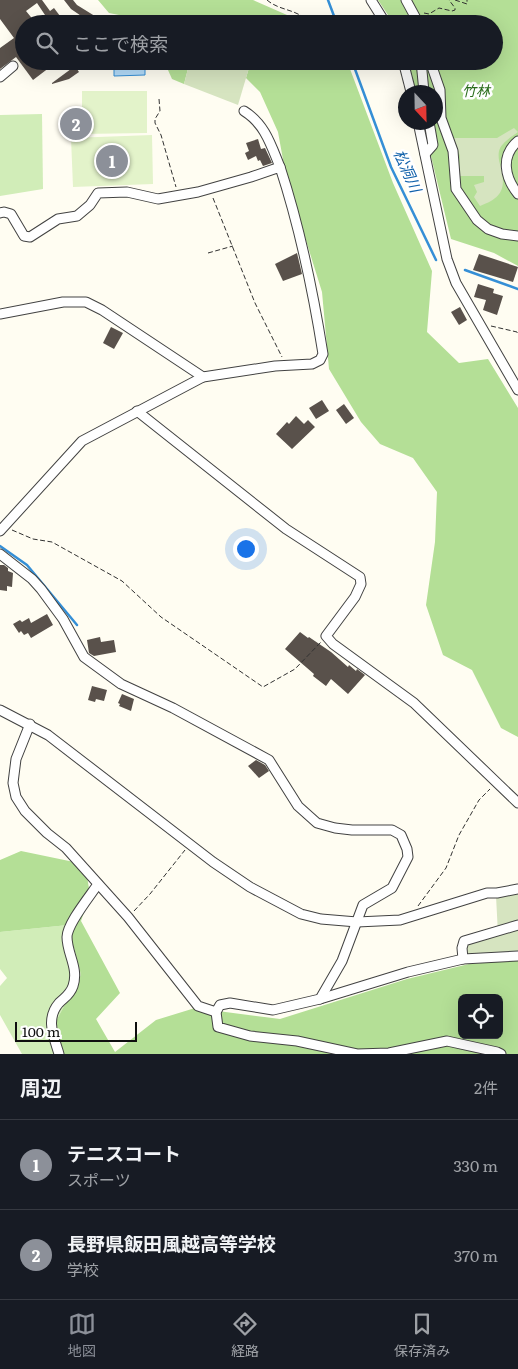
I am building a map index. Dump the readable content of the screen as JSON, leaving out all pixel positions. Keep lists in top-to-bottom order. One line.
{"water":["松洞川"],"parks":["竹林"],"scale_bar":"100 m","north":"bottom","page":{"search":"ここで検索","pins":["2","1"],"scale":"100 m","heading":["周辺","2件"],"list":[{"mark":"1","name":"テニスコート","note":"スポーツ","value":"330 m"},{"mark":"2","name":"長野県飯田風越高等学校","note":"学校","value":"370 m"}],"nav":["地図","経路","保存済み"]}}
